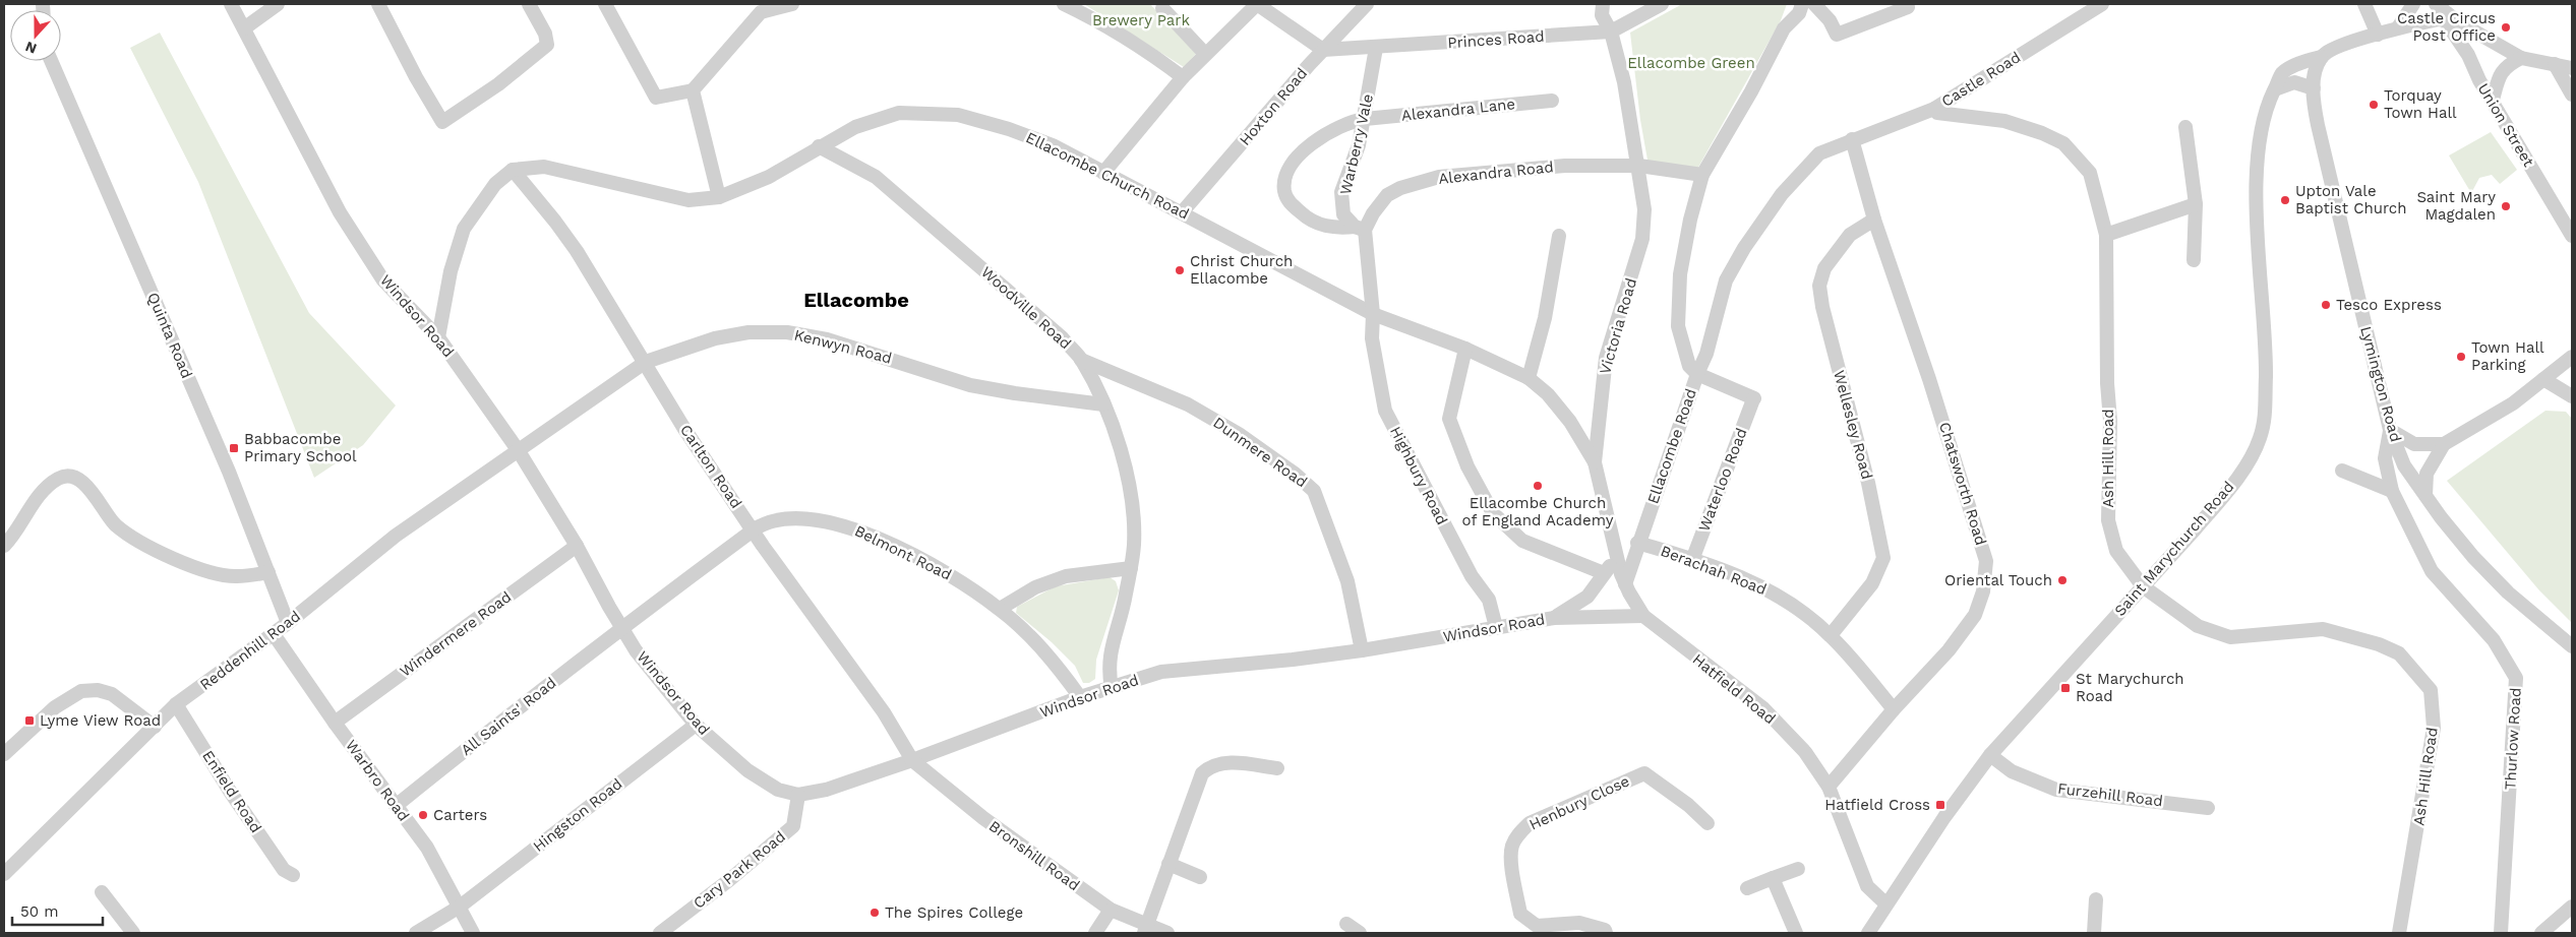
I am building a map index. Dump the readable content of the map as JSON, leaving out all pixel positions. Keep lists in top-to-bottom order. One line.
{"streets":{"street":["Princes Road","Castle Road","Hoxton Road","Alexandra Lane","Union Street","Warberry Vale","Alexandra Road","Ellacombe Church Road","Woodville Road","Windsor Road","Victoria Road","Quinta Road","Kenwyn Road","Lymington Road","Wellesley Road","Ellacombe Road","Dunmere Road","Ash Hill Road","Carlton Road","Highbury Road","Waterloo Road","Chatsworth Road","Saint Marychurch Road","Belmont Road","Berachah Road","Windermere Road","Reddenhill Road","Hatfield Road","All Saints' Road","Thurlow Road","Warbro Road","Enfield Road","Furzehill Road","Henbury Close","Hingston Road","Bronshill Road","Cary Park Road"]},"crossings":[["Princes Road","Hoxton Road"],["Princes Road","Warberry Vale"],["Princes Road","Victoria Road"],["Castle Road","Ellacombe Road"],["Castle Road","Ash Hill Road"],["Castle Road","Waterloo Road"],["Castle Road","Chatsworth Road"],["Hoxton Road","Ellacombe Church Road"],["Alexandra Lane","Warberry Vale"],["Alexandra Lane","Alexandra Road"],["Warberry Vale","Alexandra Road"],["Alexandra Road","Victoria Road"],["Alexandra Road","Ellacombe Road"],["Ellacombe Church Road","Woodville Road"],["Ellacombe Church Road","Victoria Road"],["Ellacombe Church Road","Carlton Road"],["Ellacombe Church Road","Highbury Road"],["Woodville Road","Windsor Road"],["Woodville Road","Kenwyn Road"],["Woodville Road","Dunmere Road"],["Windsor Road","Victoria Road"],["Windsor Road","Kenwyn Road"],["Windsor Road","Dunmere Road"],["Windsor Road","Carlton Road"],["Windsor Road","Highbury Road"],["Windsor Road","Belmont Road"],["Windsor Road","Windermere Road"],["Windsor Road","Reddenhill Road"],["Windsor Road","Hatfield Road"],["Windsor Road","All Saints' Road"],["Windsor Road","Hingston Road"],["Windsor Road","Bronshill Road"],["Windsor Road","Cary Park Road"],["Victoria Road","Ellacombe Road"],["Victoria Road","Hatfield Road"],["Quinta Road","Reddenhill Road"],["Kenwyn Road","Carlton Road"],["Kenwyn Road","Reddenhill Road"],["Lymington Road","Thurlow Road"],["Wellesley Road","Chatsworth Road"],["Wellesley Road","Berachah Road"],["Ellacombe Road","Waterloo Road"],["Ellacombe Road","Berachah Road"],["Ash Hill Road","Saint Marychurch Road"],["Carlton Road","Belmont Road"],["Carlton Road","Bronshill Road"],["Waterloo Road","Berachah Road"],["Chatsworth Road","Berachah Road"],["Chatsworth Road","Hatfield Road"],["Saint Marychurch Road","Hatfield Road"],["Saint Marychurch Road","Furzehill Road"],["Belmont Road","All Saints' Road"],["Windermere Road","Warbro Road"],["Reddenhill Road","Warbro Road"],["Reddenhill Road","Enfield Road"],["All Saints' Road","Warbro Road"],["Warbro Road","Hingston Road"]],"districts":["Ellacombe"],"parks":["Brewery Park","Ellacombe Green"],"places":{"other":["Castle Circus Post Office","Torquay Town Hall","Upton Vale Baptist Church","Saint Mary Magdalen","Christ Church Ellacombe","Tesco Express","Town Hall Parking","Ellacombe Church of England Academy","Oriental Touch","Carters","The Spires College"],"transit":["Babbacombe Primary School","St Marychurch Road","Lyme View Road","Hatfield Cross"]},"scale_bar":"50 m","north":"bottom"}
